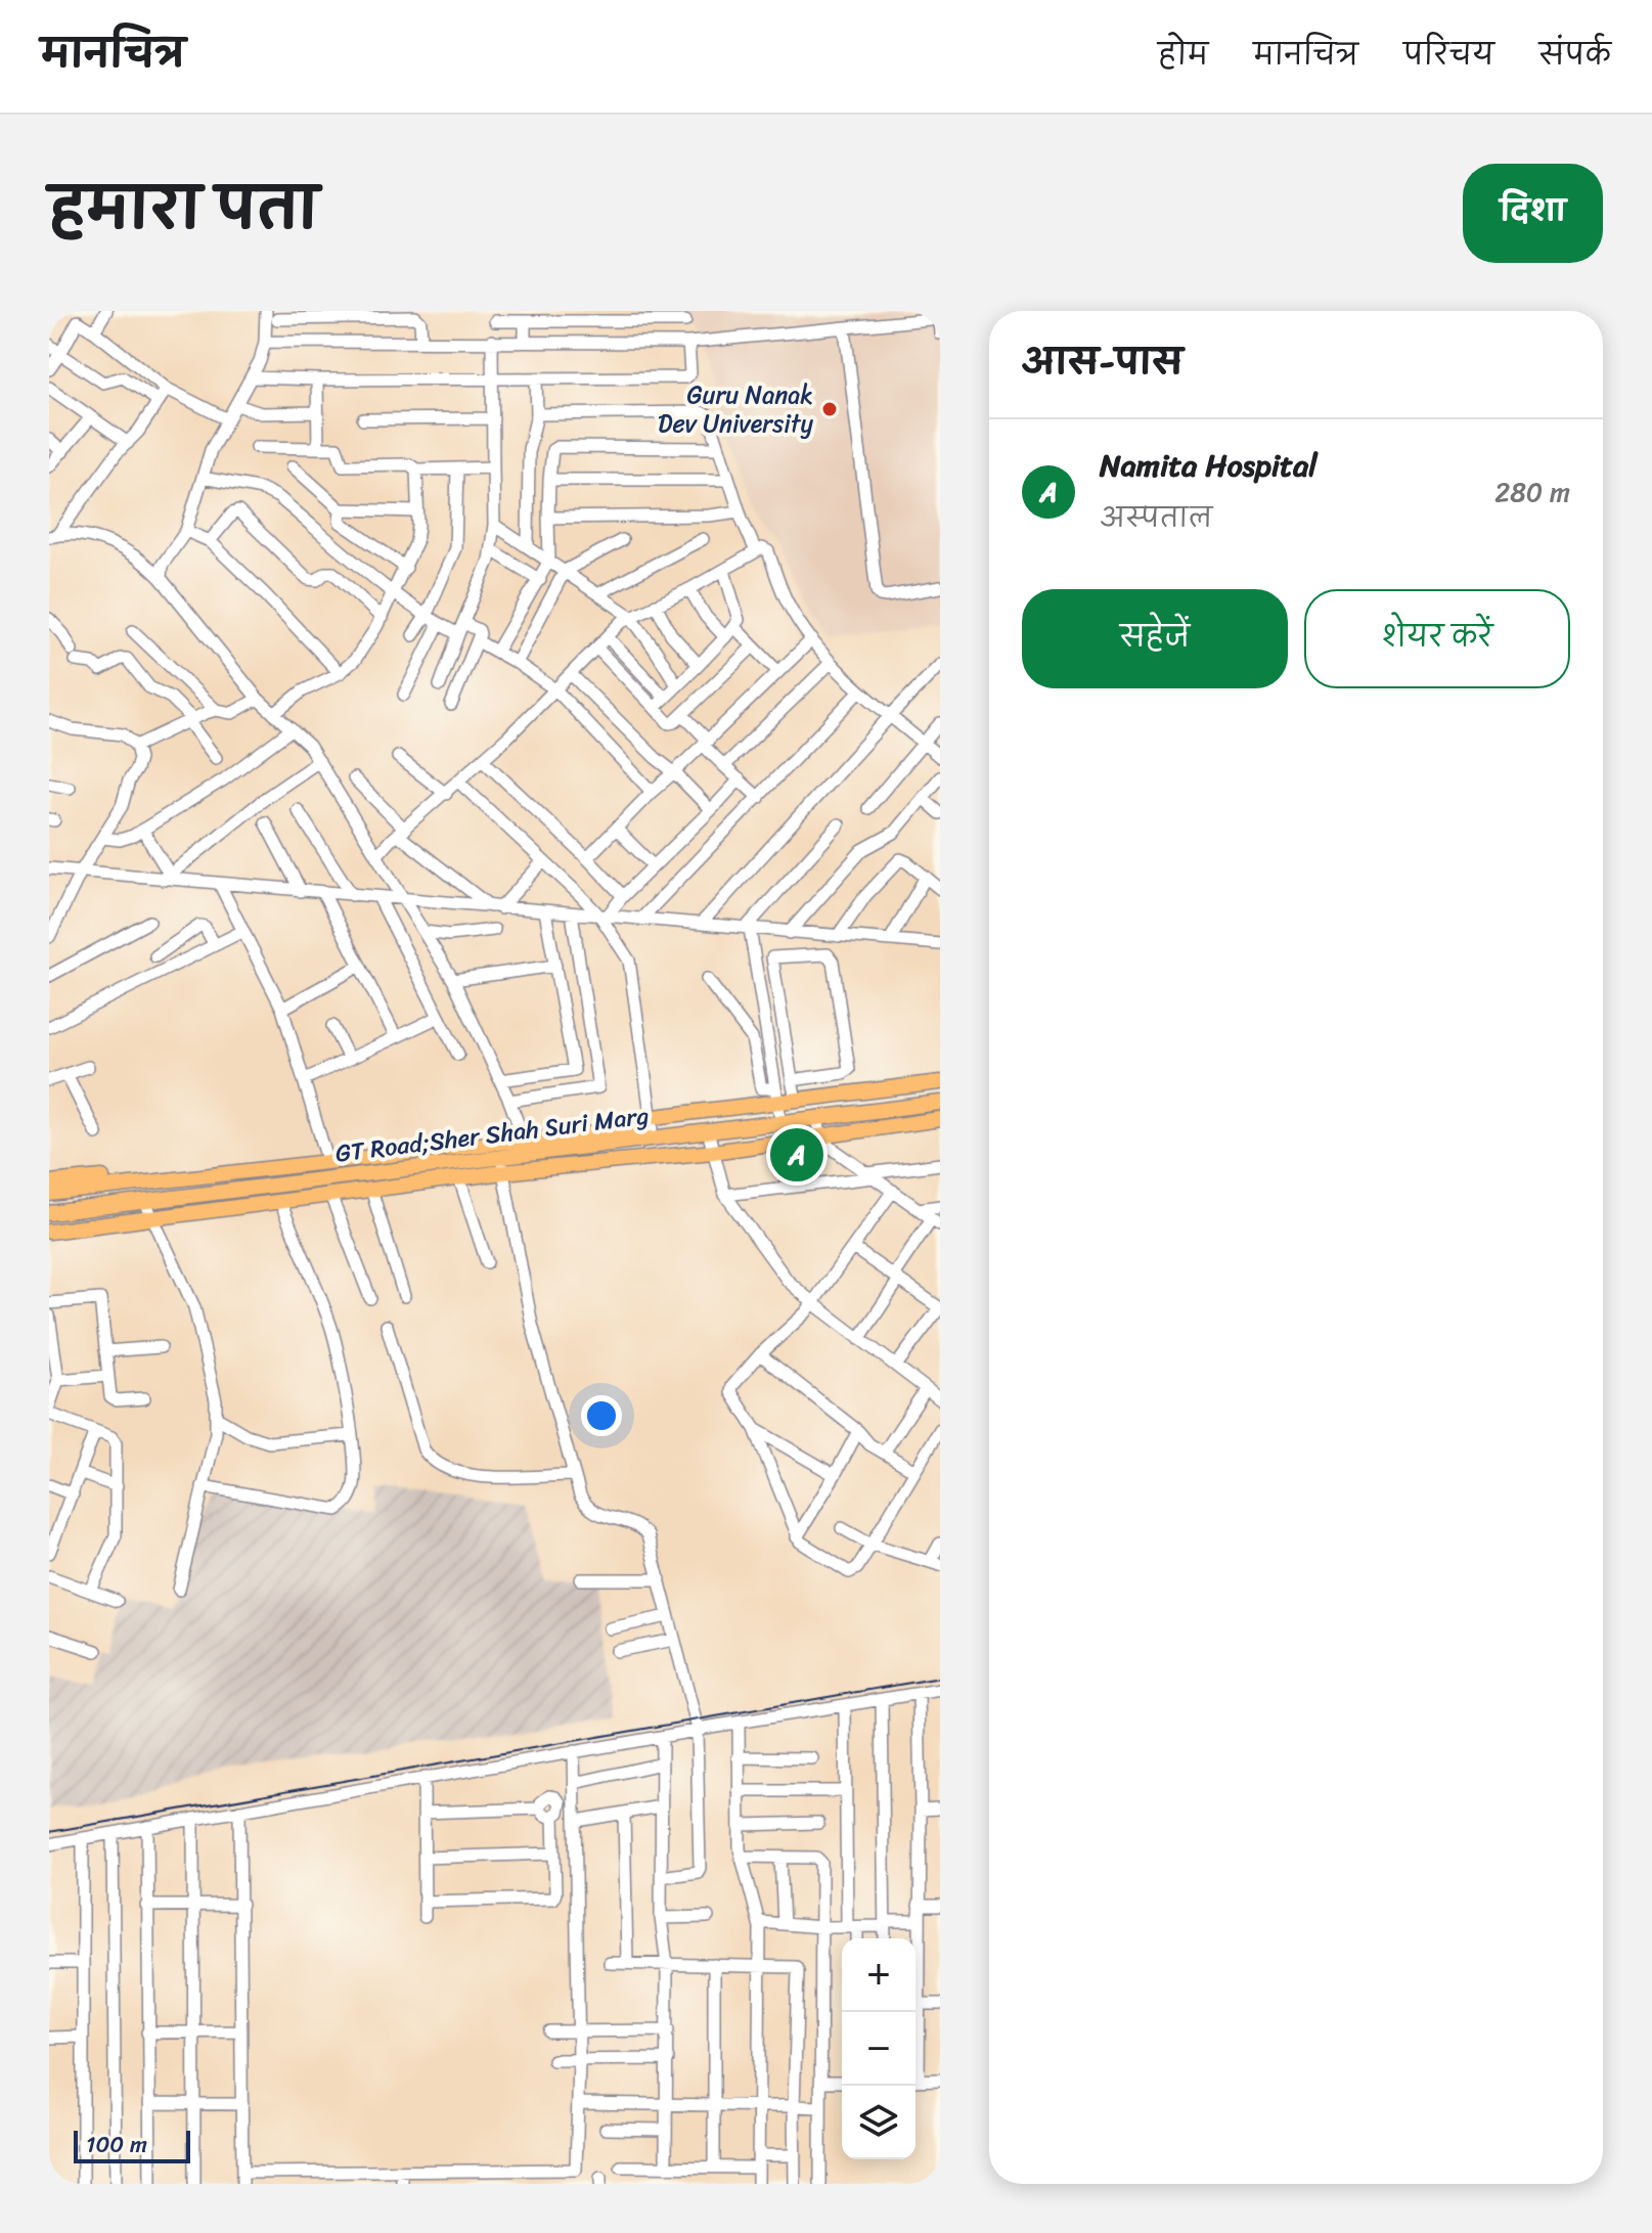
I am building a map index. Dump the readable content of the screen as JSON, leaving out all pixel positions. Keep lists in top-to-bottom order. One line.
{"streets":{"main road":["GT Road;Sher Shah Suri Marg"]},"places":["Guru Nanak Dev University"],"scale_bar":"100 m","page":{"header":"मानचित्र","nav":["होम","मानचित्र","परिचय","संपर्क"],"title":"हमारा पता","buttons":["दिशा",["सहेजें","शेयर करें"]],"heading":"आस-पास","list":[{"mark":"A","name":"Namita Hospital","note":"अस्पताल","value":"280 m"}],"pins":"A","map_buttons":["+","−"],"scale":"100 m"}}
